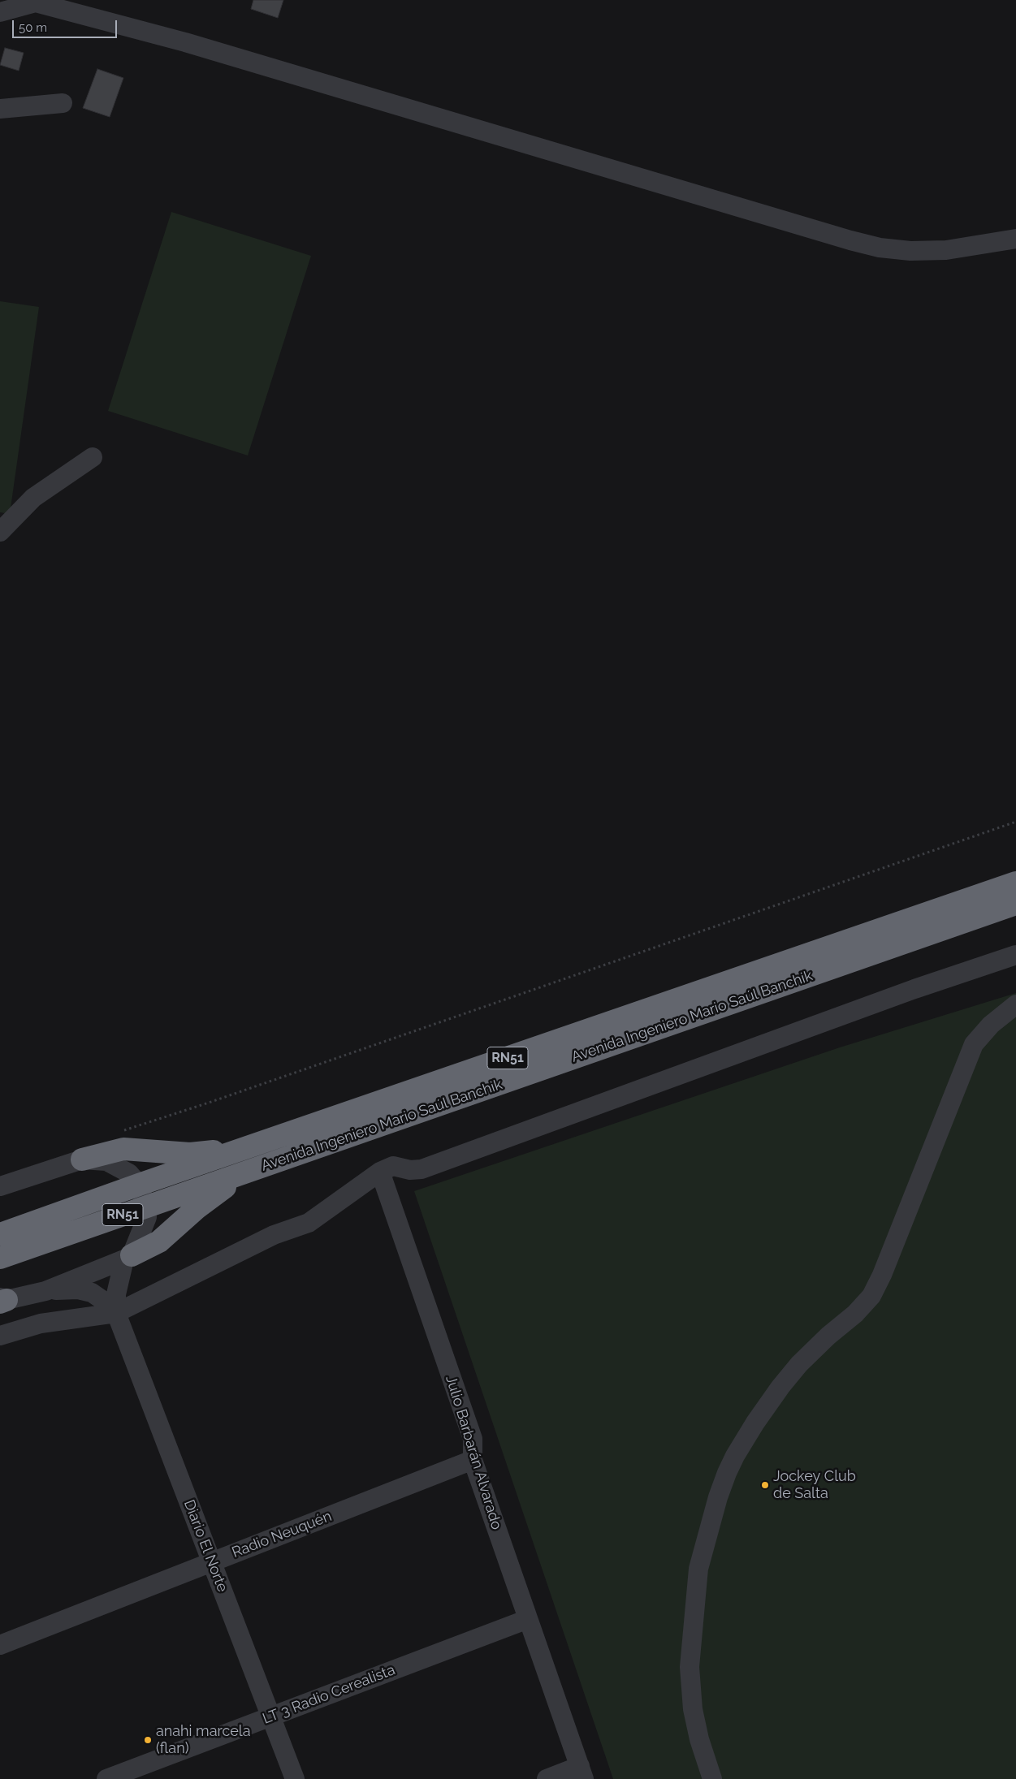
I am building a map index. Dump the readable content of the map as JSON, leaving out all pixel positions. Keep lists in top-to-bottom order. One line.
{"streets":{"highway":["Avenida Ingeniero Mario Saúl Banchik","RN51"],"street":["Julio Barbarán Alvarado","Radio Neuquén","Diario El Norte","LT 3 Radio Cerealista"]},"crossings":[["Julio Barbarán Alvarado","Radio Neuquén"],["Julio Barbarán Alvarado","LT 3 Radio Cerealista"],["Radio Neuquén","Diario El Norte"],["Diario El Norte","LT 3 Radio Cerealista"]],"places":["Jockey Club de Salta","anahi marcela (flan)"],"scale_bar":"50 m"}
